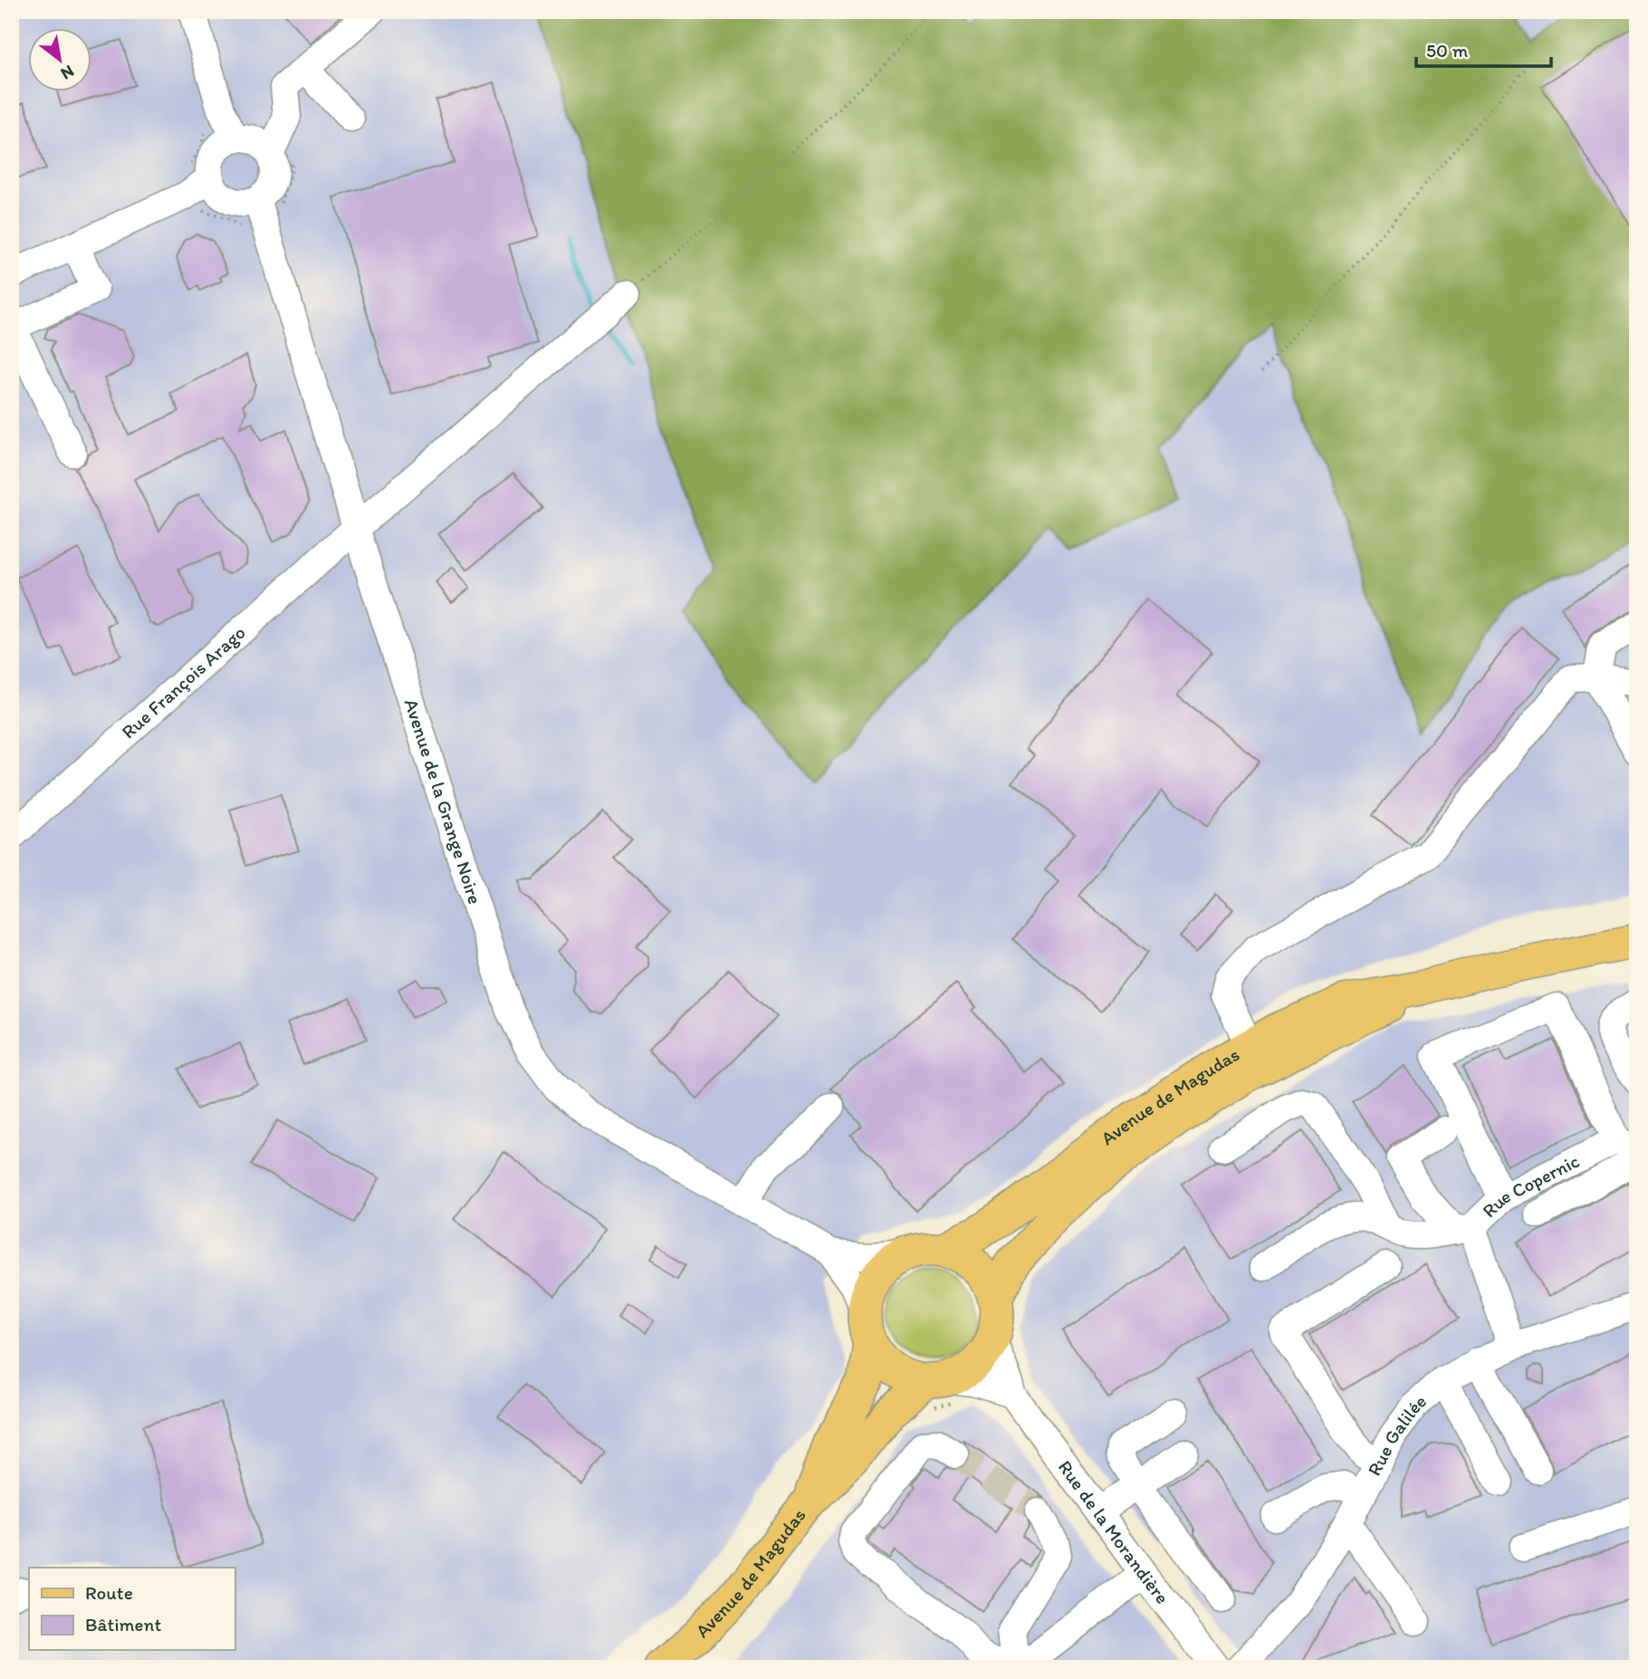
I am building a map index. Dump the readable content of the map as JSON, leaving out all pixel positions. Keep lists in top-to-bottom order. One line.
{"streets":{"main road":["Avenue de Magudas"],"street":["Rue François Arago","Avenue de la Grange Noire","Rue Copernic","Rue Galilée","Rue de la Morandière"]},"crossings":[["Rue François Arago","Avenue de la Grange Noire"],["Avenue de la Grange Noire","Avenue de Magudas"],["Avenue de la Grange Noire","Rue de la Morandière"],["Avenue de Magudas","Rue de la Morandière"],["Rue Copernic","Rue Galilée"]],"legend":["Route","Bâtiment"],"scale_bar":"50 m","north":"bottom right"}
